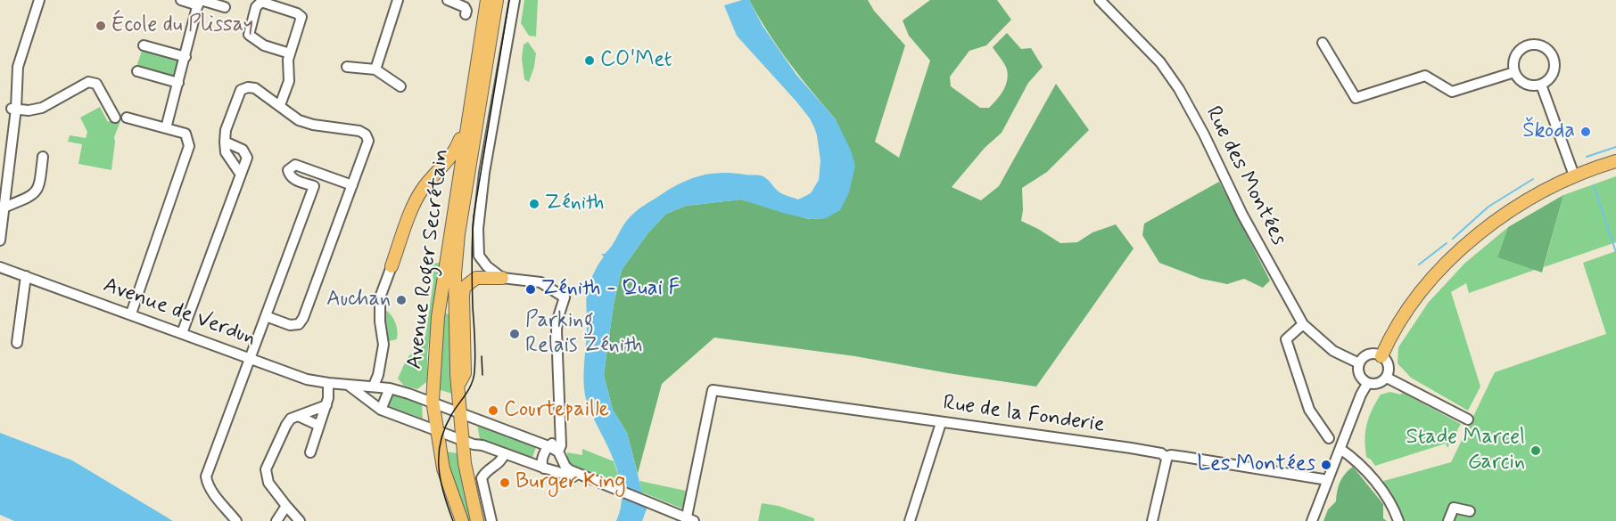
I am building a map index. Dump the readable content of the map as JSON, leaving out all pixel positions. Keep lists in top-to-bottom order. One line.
{"streets":{"main road":["Avenue Roger Secrétain"],"street":["Rue des Montées","Avenue de Verdun","Rue de la Fonderie"]},"crossings":[["Avenue Roger Secrétain","Avenue de Verdun"],["Avenue de Verdun","Rue de la Fonderie"]],"places":["École du Plissay","CO'Met","Škoda","Zénith","Zénith - Quai F","Auchan","Parking Relais Zénith","Courtepaille","Stade Marcel Garcin","Les Montées","Burger King"]}
